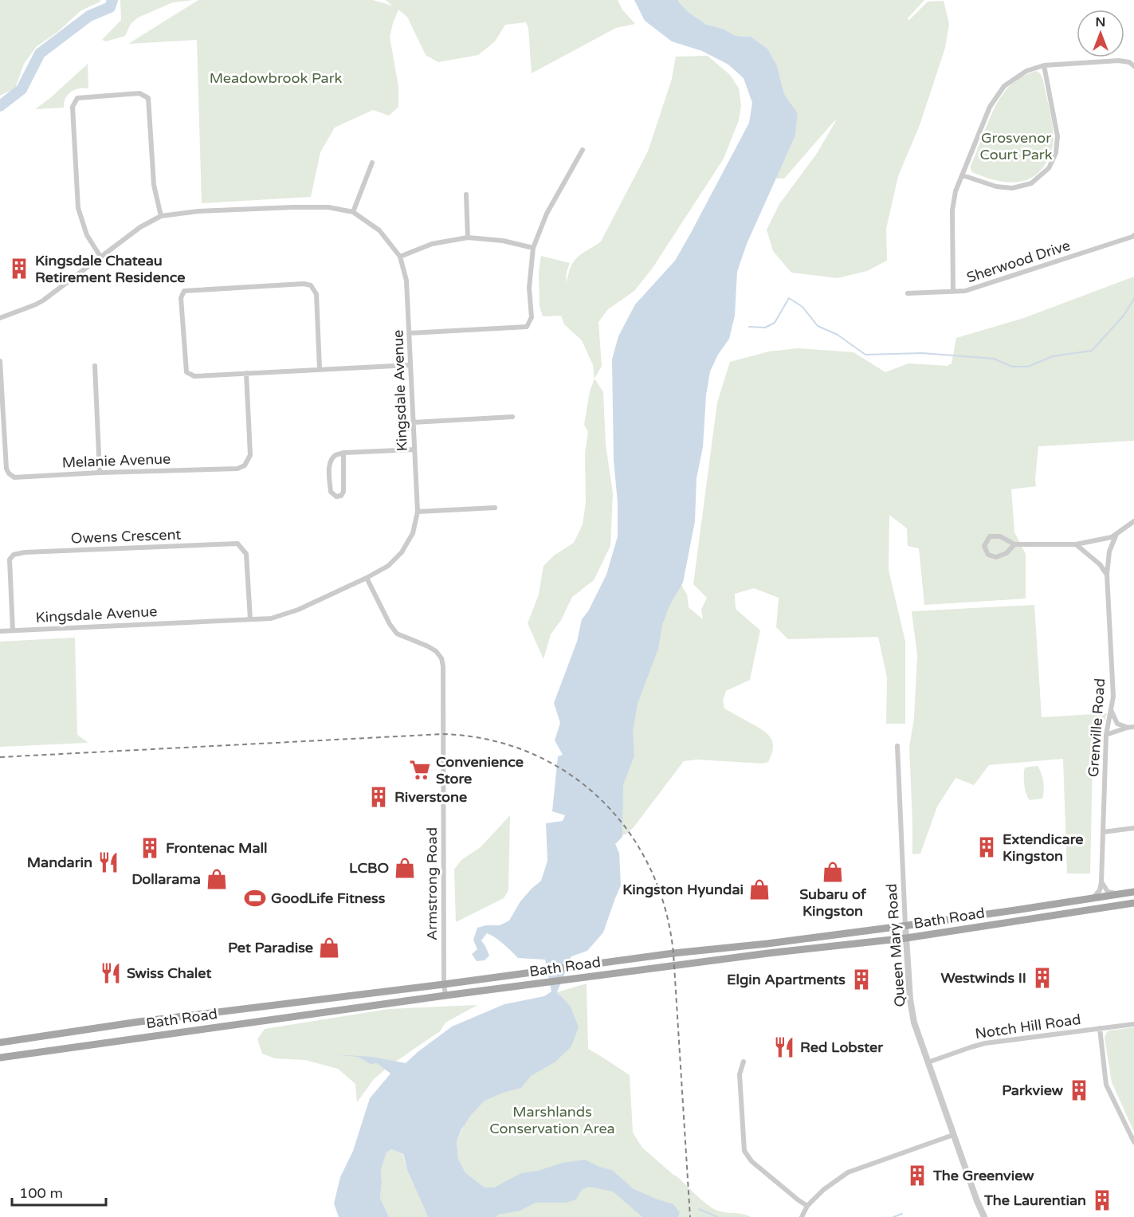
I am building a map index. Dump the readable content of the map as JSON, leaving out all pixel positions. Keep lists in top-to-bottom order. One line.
{"streets":{"main road":["Bath Road"],"street":["Sherwood Drive","Kingsdale Avenue","Melanie Avenue","Owens Crescent","Grenville Road","Armstrong Road","Queen Mary Road","Notch Hill Road"]},"crossings":[["Kingsdale Avenue","Owens Crescent"],["Kingsdale Avenue","Armstrong Road"],["Grenville Road","Bath Road"],["Armstrong Road","Bath Road"],["Bath Road","Queen Mary Road"],["Queen Mary Road","Notch Hill Road"]],"parks":["Meadowbrook Park","Grosvenor Court Park","Marshlands Conservation Area"],"places":{"building":["Kingsdale Chateau Retirement Residence","Riverstone","Extendicare Kingston","Frontenac Mall","Westwinds II","Elgin Apartments","Parkview","The Greenview","The Laurentian"],"supermarket":["Convenience Store"],"restaurant":["Mandarin","Swiss Chalet","Red Lobster"],"shop":["LCBO","Subaru of Kingston","Dollarama","Kingston Hyundai","Pet Paradise"],"sports":["GoodLife Fitness"]},"scale_bar":"100 m","north":"top"}
